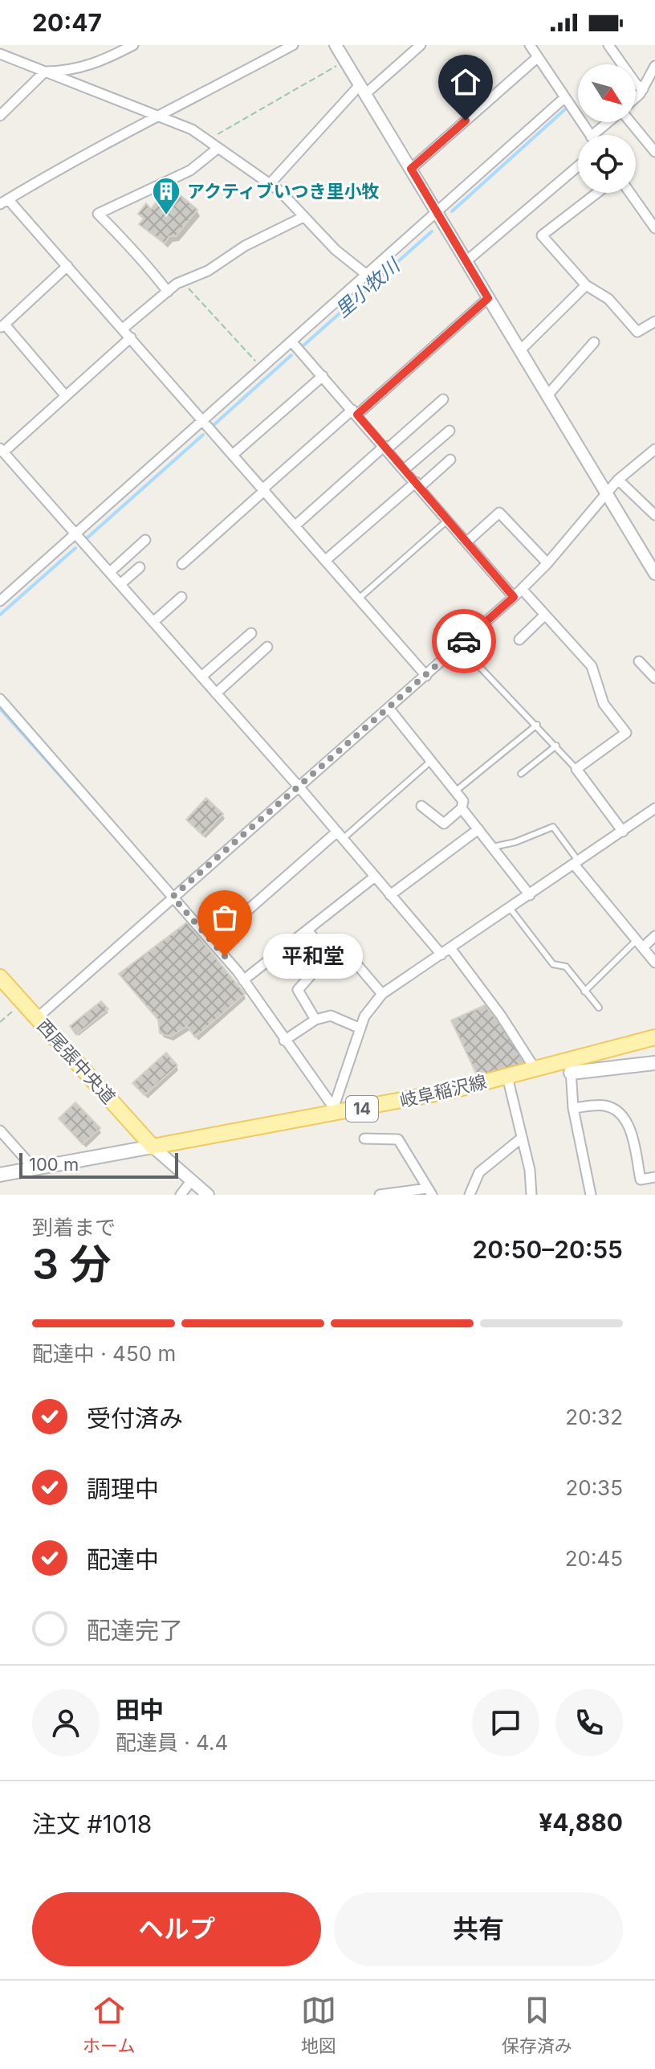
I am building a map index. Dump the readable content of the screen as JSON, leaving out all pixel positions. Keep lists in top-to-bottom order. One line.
{"streets":{"main road":["西尾張中央道","岐阜稲沢線","14"]},"crossings":[["西尾張中央道","岐阜稲沢線"]],"water":["里小牧川"],"places":{"building":["アクティブいつき里小牧"],"other":["平和堂"]},"scale_bar":"100 m","north":"bottom right","page":{"status":"20:47","bubble":"平和堂","scale":"100 m","heading":["3 分","到着まで","20:50–20:55"],"panel":["田中","配達員 · 4.4","注文 #1018","¥4,880"],"bar":"配達中 · 450 m","list":[["受付済み","20:32"],["調理中","20:35"],["配達中","20:45"],"配達完了"],"buttons":["ヘルプ","共有"],"tabs":["ホーム","地図","保存済み"]}}
